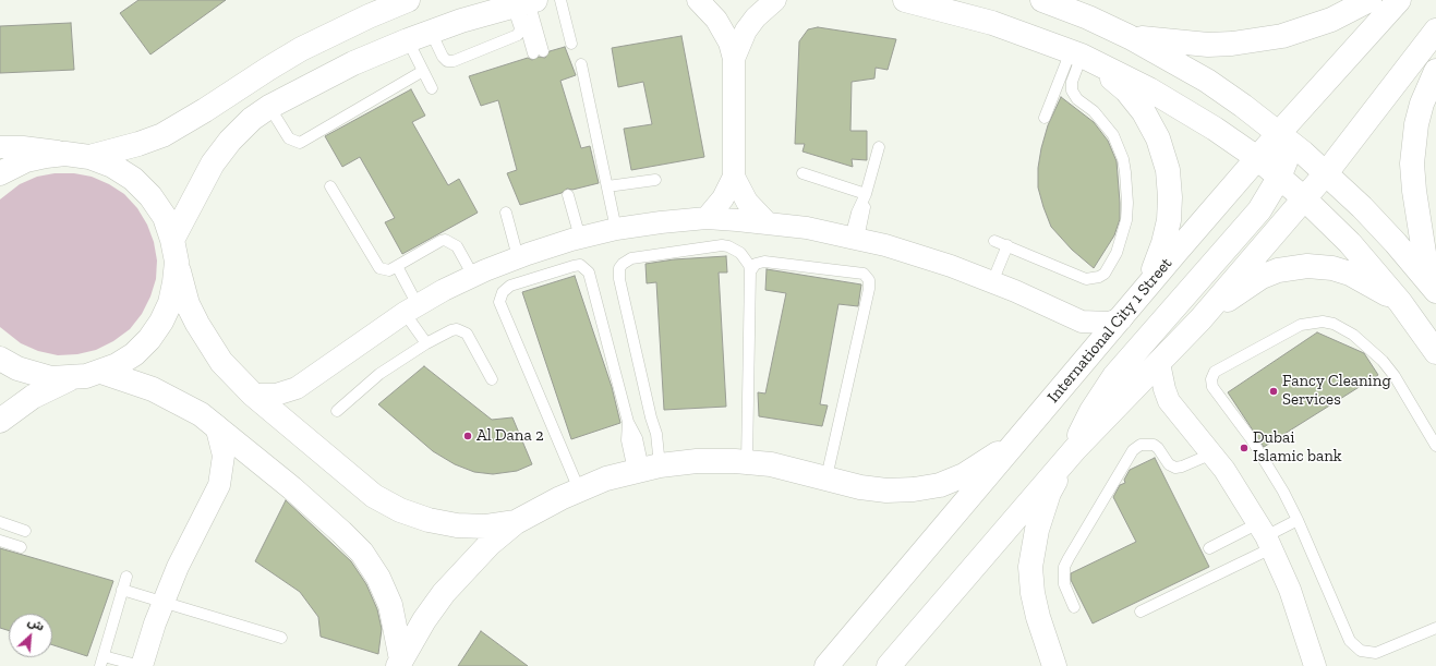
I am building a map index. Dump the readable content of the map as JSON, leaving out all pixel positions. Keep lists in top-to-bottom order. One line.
{"streets":{"street":["International City 1 Street"]},"places":["Fancy Cleaning Services","Al Dana 2","Dubai Islamic bank"],"north":"top right"}
